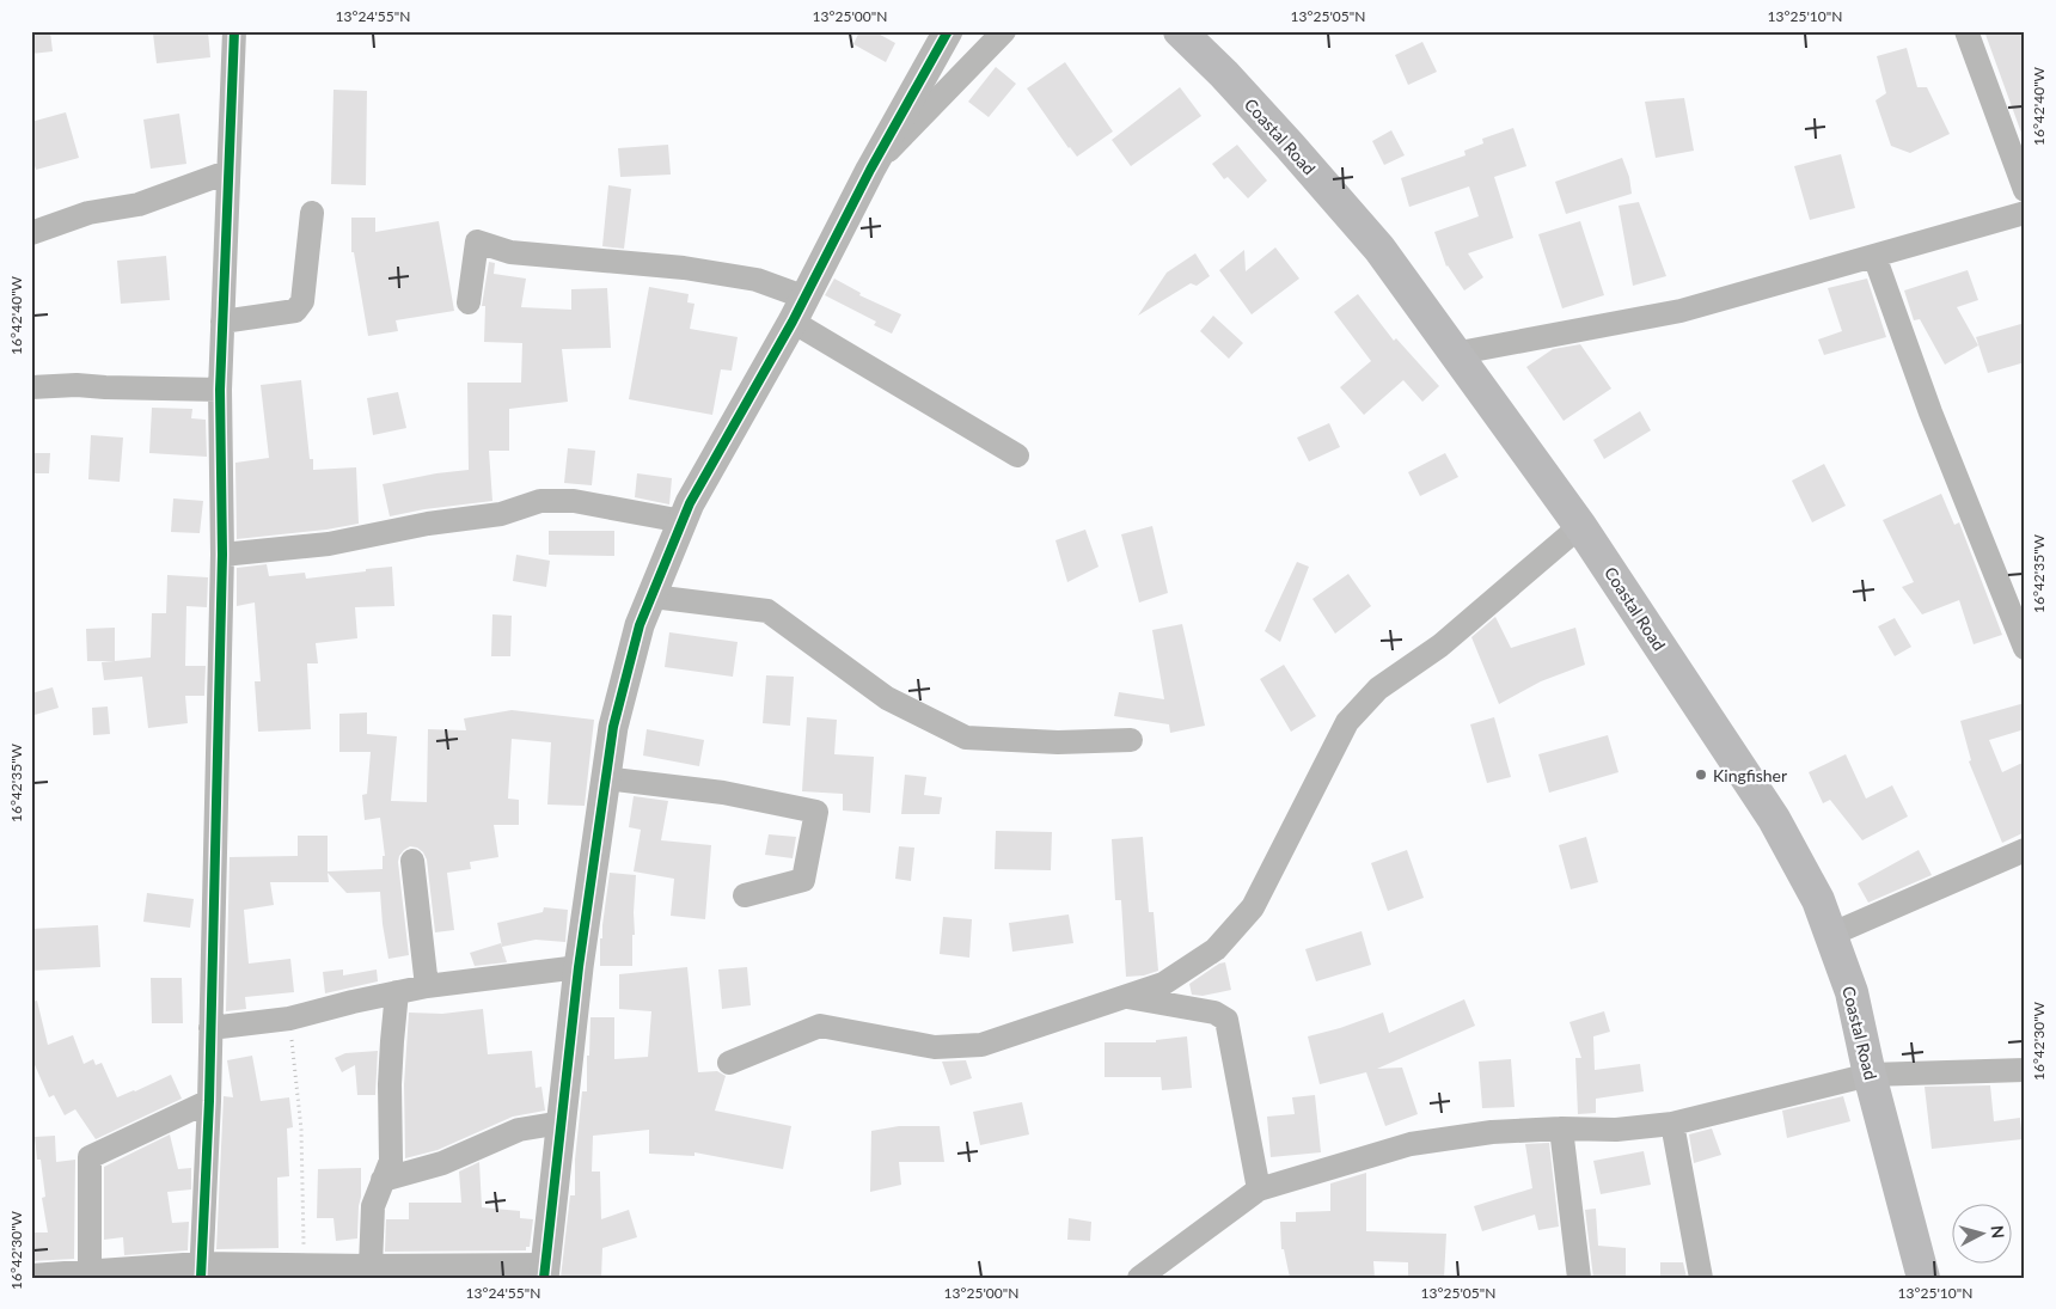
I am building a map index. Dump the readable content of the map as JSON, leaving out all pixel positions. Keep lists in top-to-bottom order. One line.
{"streets":{"main road":["Coastal Road"]},"places":["Kingfisher"],"north":"right","coordinates":["13°24'55\"N","13°25'00\"N","13°25'05\"N","13°25'10\"N","16°42'40\"W","16°42'35\"W","16°42'30\"W"]}
